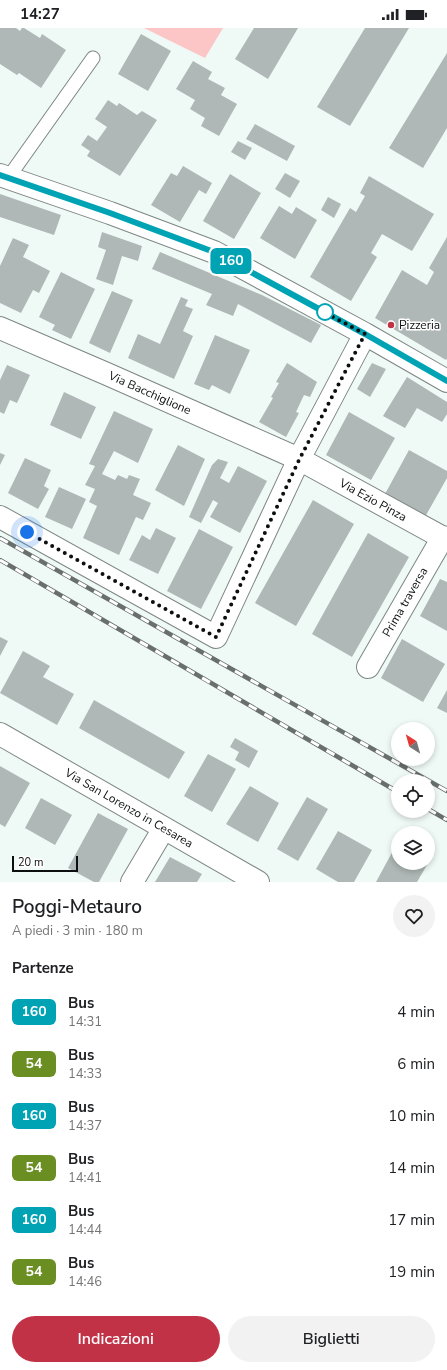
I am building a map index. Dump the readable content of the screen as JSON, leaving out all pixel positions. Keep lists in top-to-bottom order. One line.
{"streets":{"street":["Via Bacchiglione","Via Ezio Pinza","Prima traversa","Via San Lorenzo in Cesarea"]},"crossings":[["Via Bacchiglione","Via Ezio Pinza"],["Via Ezio Pinza","Prima traversa"]],"places":["Pizzeria"],"lines":["bus line 160"],"scale_bar":"20 m","north":"top left","page":{"status":"14:27","on_map":"160","scale":"20 m","heading":[["Poggi-Metauro","A piedi · 3 min · 180 m"],"Partenze"],"list":[{"mark":"160","name":"Bus","note":"14:31","value":"4 min"},{"mark":"54","name":"Bus","note":"14:33","value":"6 min"},{"mark":"160","name":"Bus","note":"14:37","value":"10 min"},{"mark":"54","name":"Bus","note":"14:41","value":"14 min"},{"mark":"160","name":"Bus","note":"14:44","value":"17 min"},{"mark":"54","name":"Bus","note":"14:46","value":"19 min"}],"buttons":["Indicazioni","Biglietti"]}}
